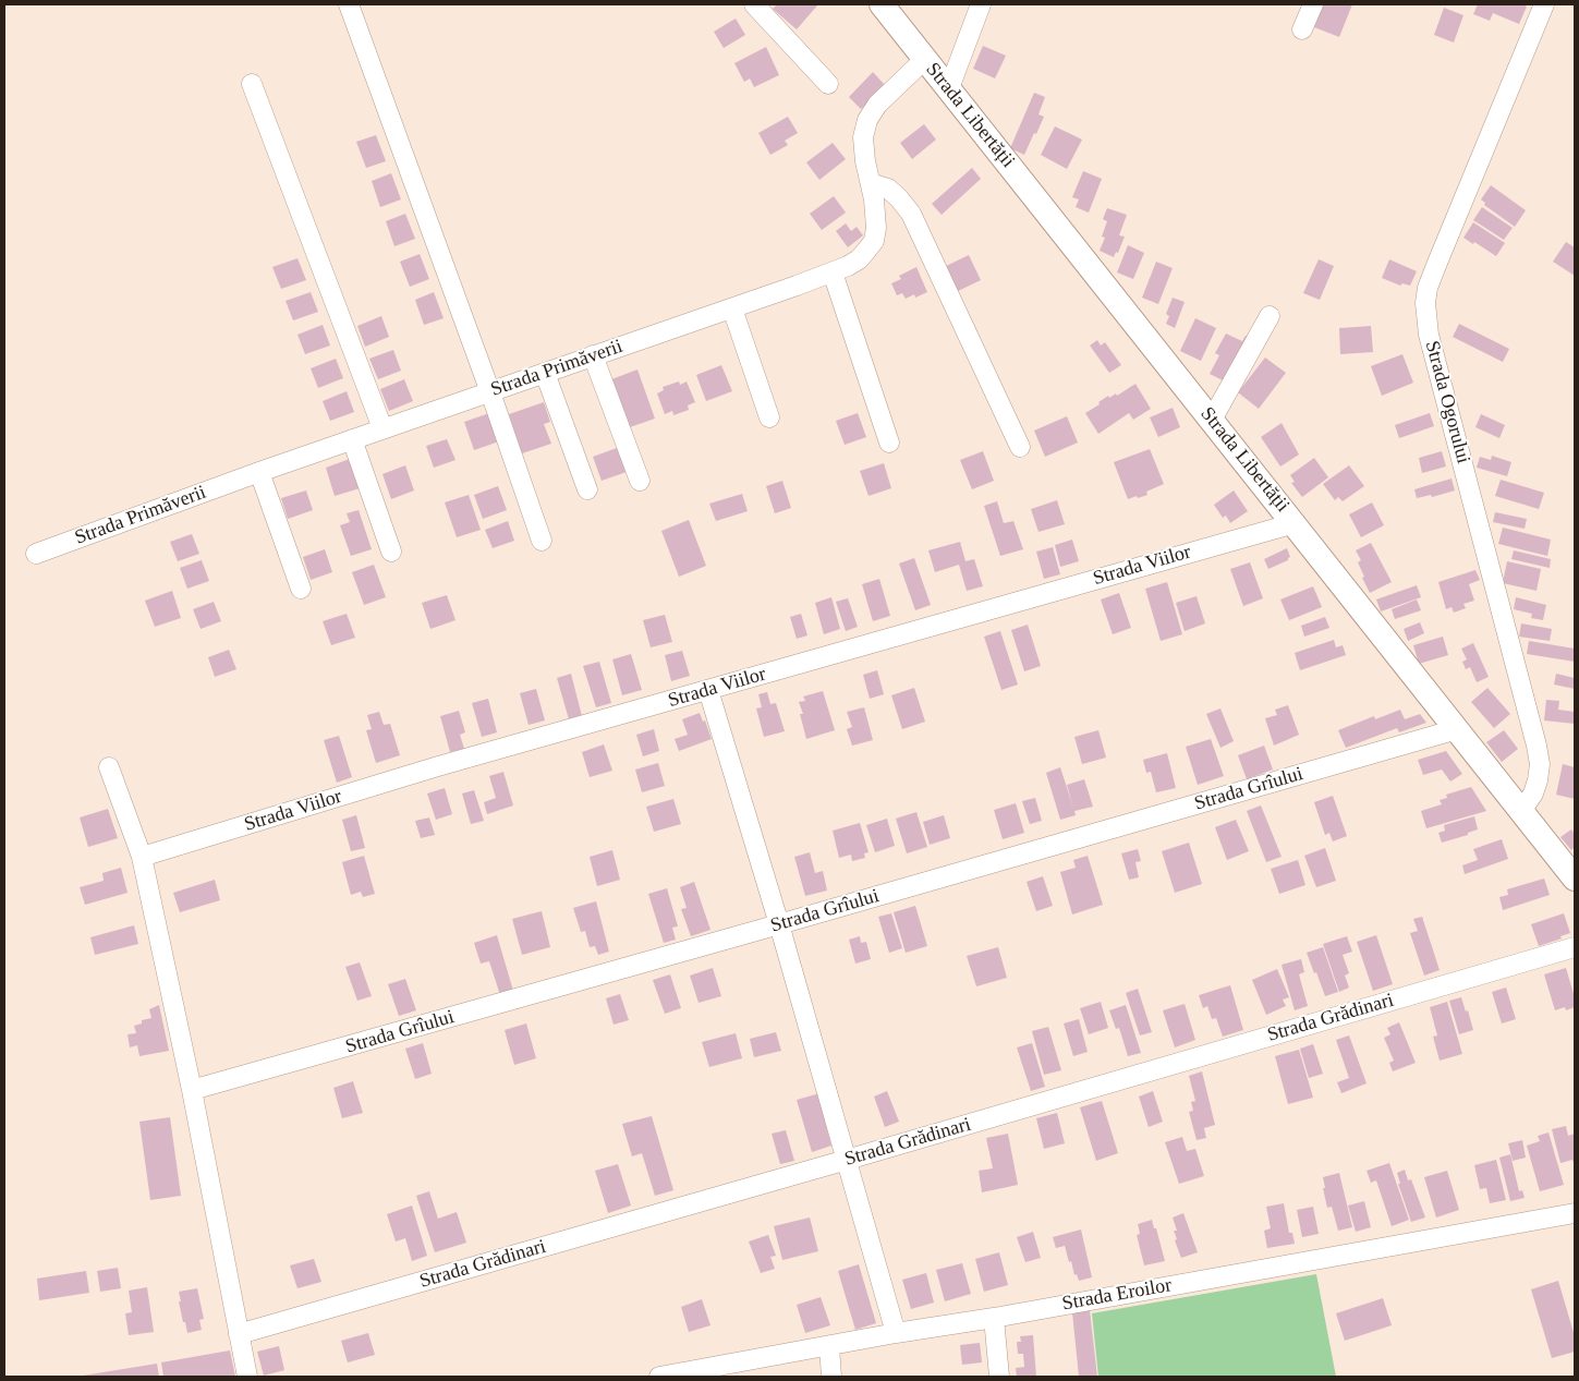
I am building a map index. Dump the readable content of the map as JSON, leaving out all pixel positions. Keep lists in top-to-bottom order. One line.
{"streets":{"main road":["Strada Libertății"],"street":["Strada Primăverii","Strada Ogorului","Strada Viilor","Strada Grîului","Strada Grădinari","Strada Eroilor"]},"crossings":[["Strada Libertății","Strada Primăverii"],["Strada Libertății","Strada Ogorului"],["Strada Libertății","Strada Viilor"],["Strada Libertății","Strada Grîului"]]}
